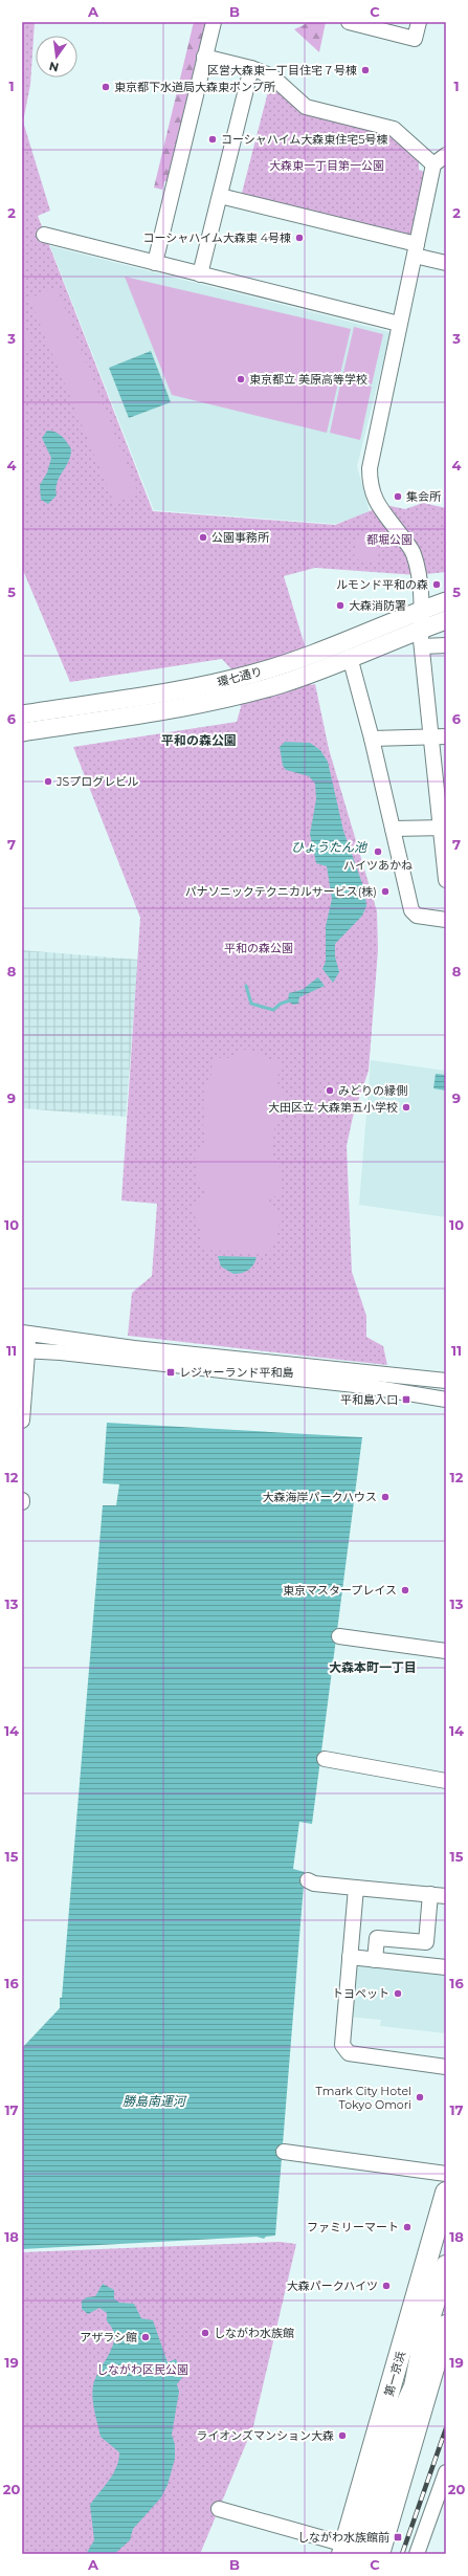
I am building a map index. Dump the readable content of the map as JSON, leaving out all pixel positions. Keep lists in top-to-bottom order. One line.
{"streets":{"highway":["第一京浜"],"main road":["環七通り"]},"districts":["平和の森公園","大森本町一丁目"],"water":["ひょうたん池","勝島南運河"],"parks":["大森東一丁目第一公園","都堀公園","平和の森公園","しながわ区民公園"],"places":{"other":["区営大森東一丁目住宅７号棟","東京都下水道局大森東ポンプ所","コーシャハイム大森東住宅5号棟","コーシャハイム大森東 4号棟","東京都立 美原高等学校","集会所","公園事務所","ルモンド平和の森","大森消防署","JSプログレビル","ハイツあかね","パナソニックテクニカルサービス(株)","みどりの縁側","大田区立 大森第五小学校","大森海岸パークハウス","東京マスタープレイス","トヨペット","Tmark City Hotel Tokyo Omori","ファミリーマート","大森パークハイツ","しながわ水族館","アザラシ館","ライオンズマンション大森"],"transit":["レジャーランド平和島","平和島入口","しながわ水族館前"]},"north":"bottom","grid":{"columns":["A","B","C"],"rows":["1","2","3","4","5","6","7","8","9","10","11","12","13","14","15","16","17","18","19","20"]}}
